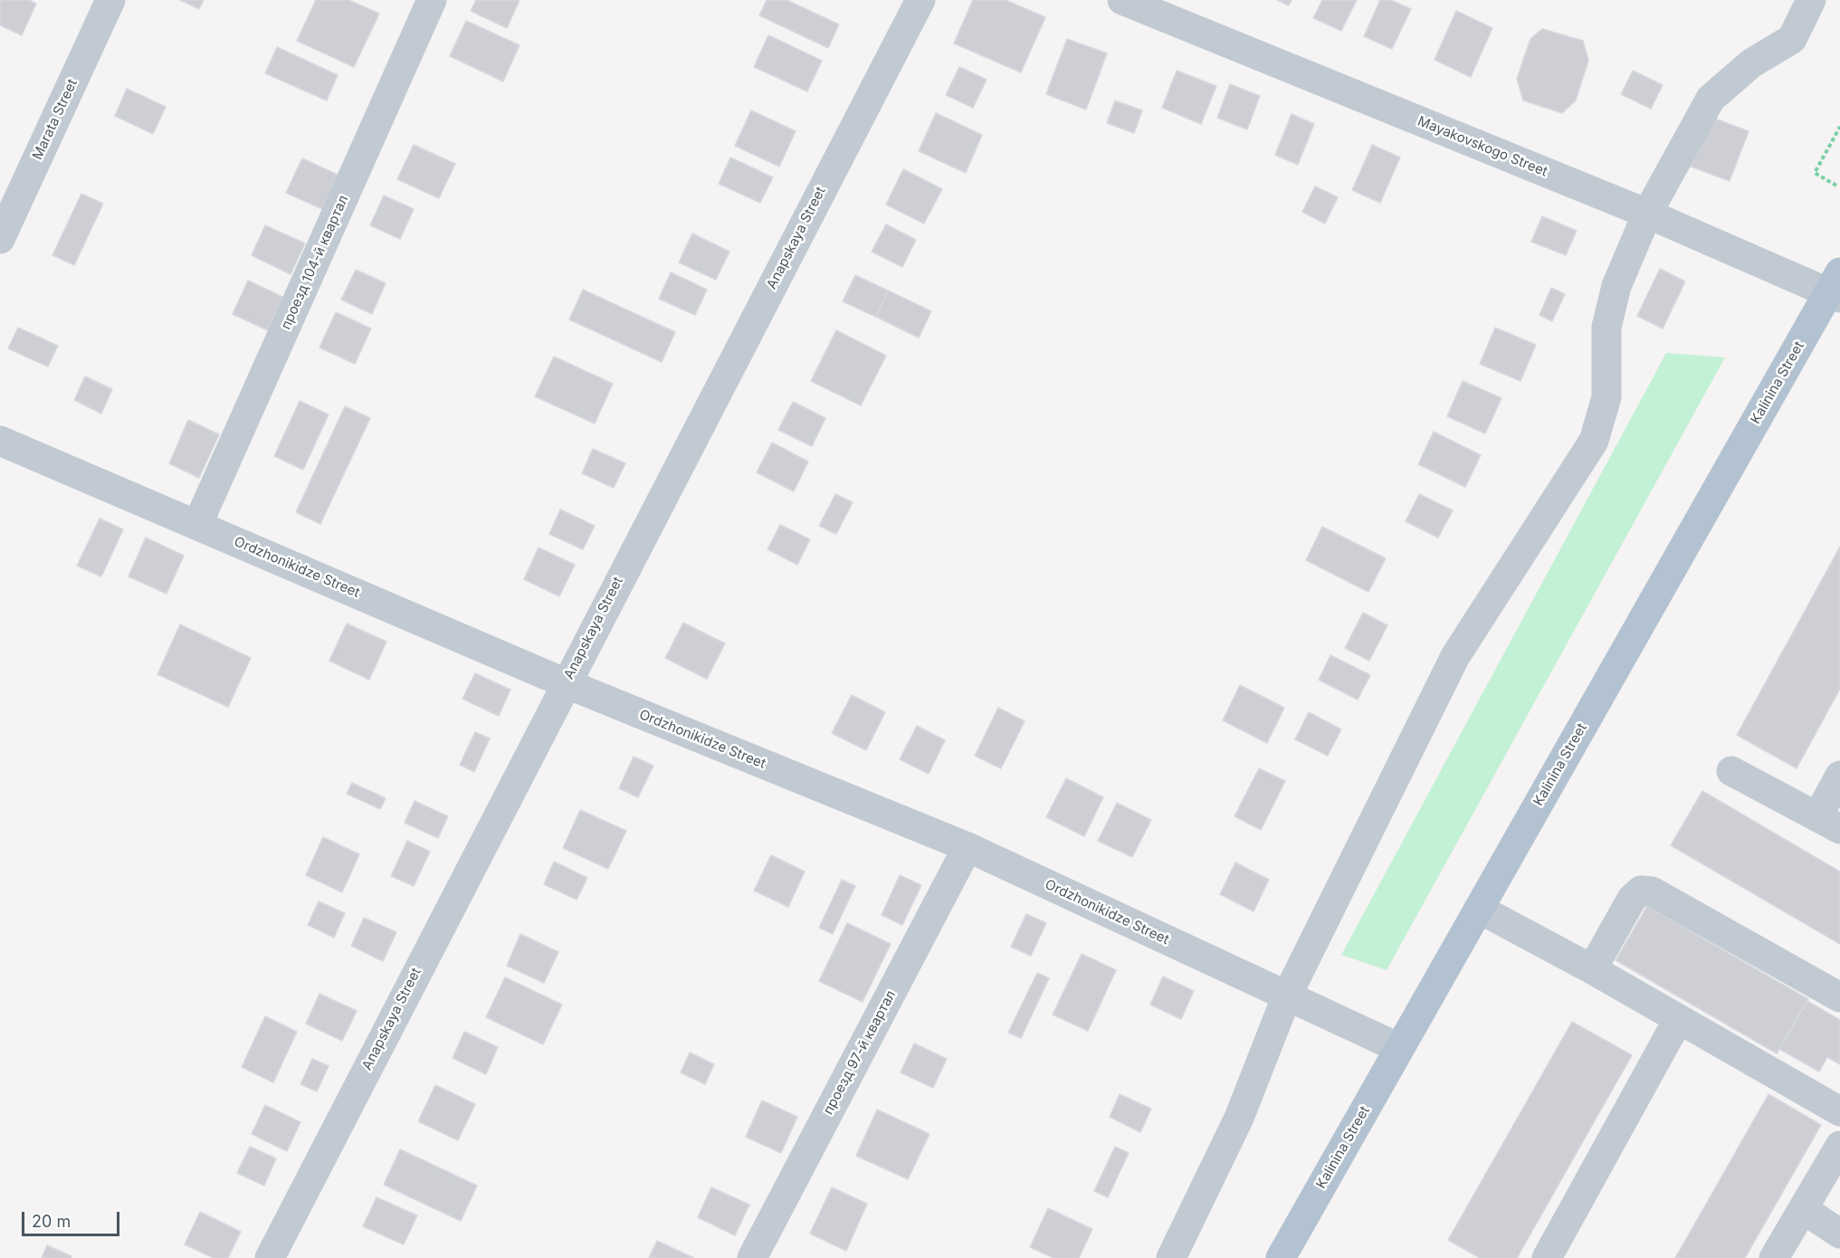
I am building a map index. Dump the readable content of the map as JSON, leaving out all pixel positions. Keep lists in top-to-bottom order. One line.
{"streets":{"main road":["Kalinina Street"],"street":["Marata Street","Mayakovskogo Street","Anapskaya Street","проезд 104-й квартал","Ordzhonikidze Street","проезд 97-й квартал"]},"crossings":[["Mayakovskogo Street","Kalinina Street"],["Anapskaya Street","Ordzhonikidze Street"],["проезд 104-й квартал","Ordzhonikidze Street"],["Kalinina Street","Ordzhonikidze Street"],["Ordzhonikidze Street","проезд 97-й квартал"]],"scale_bar":"20 m"}
